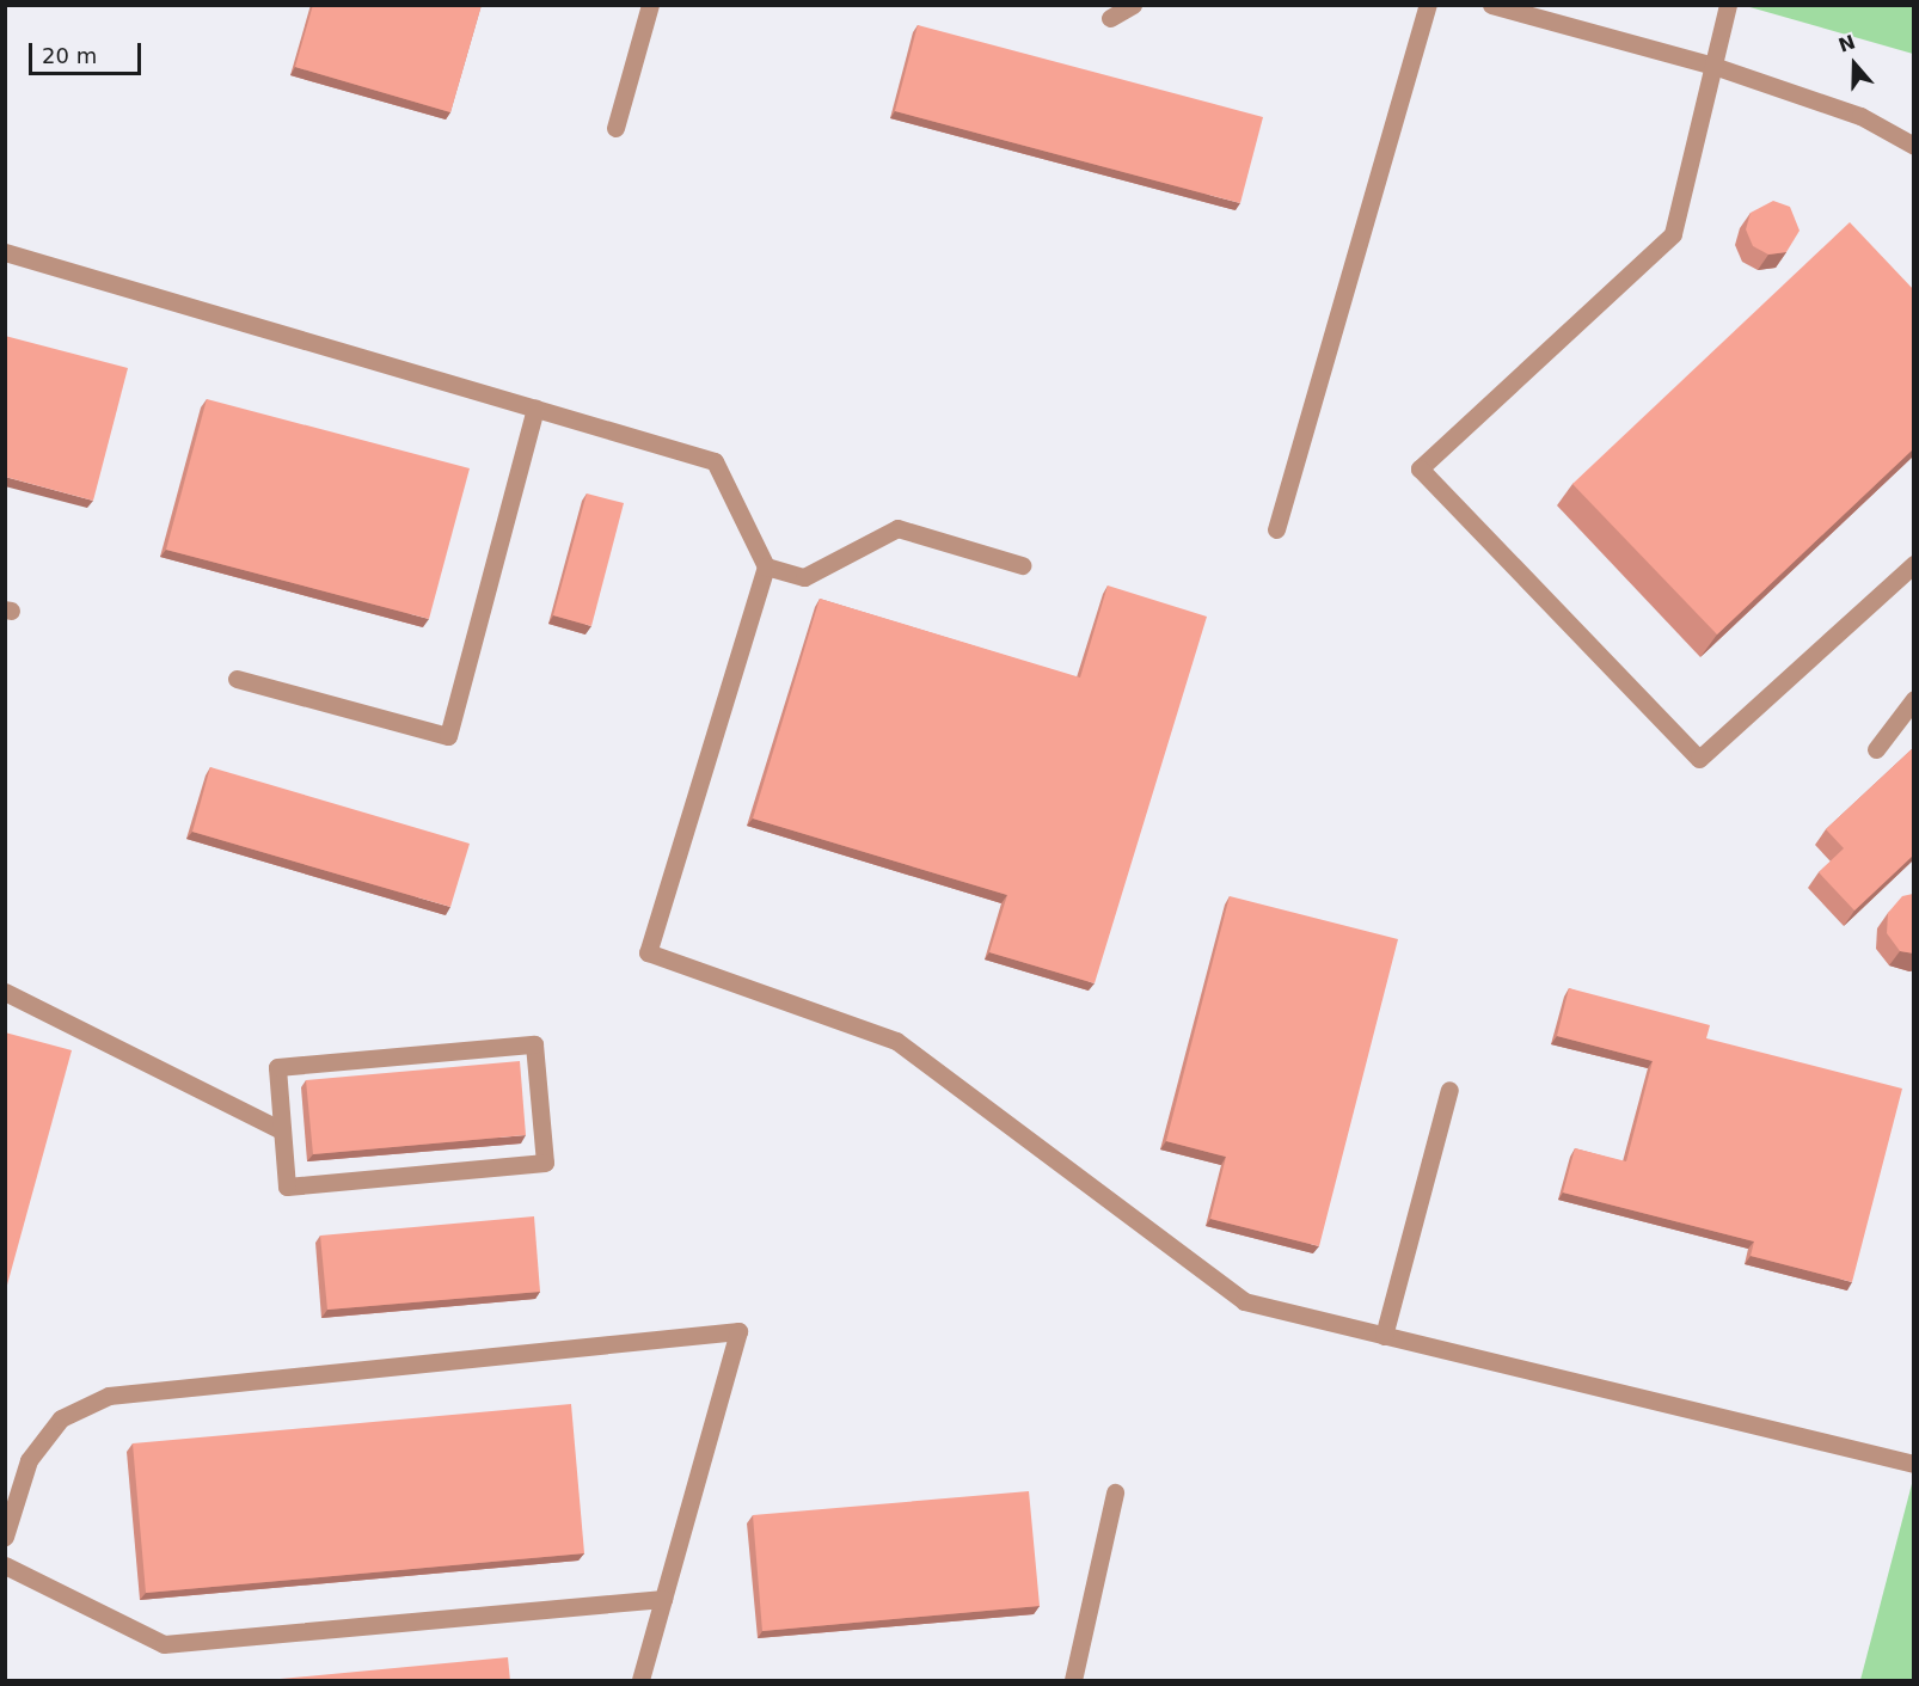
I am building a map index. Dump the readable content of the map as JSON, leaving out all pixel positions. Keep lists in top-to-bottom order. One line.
{"scale_bar":"20 m","north":"top"}
